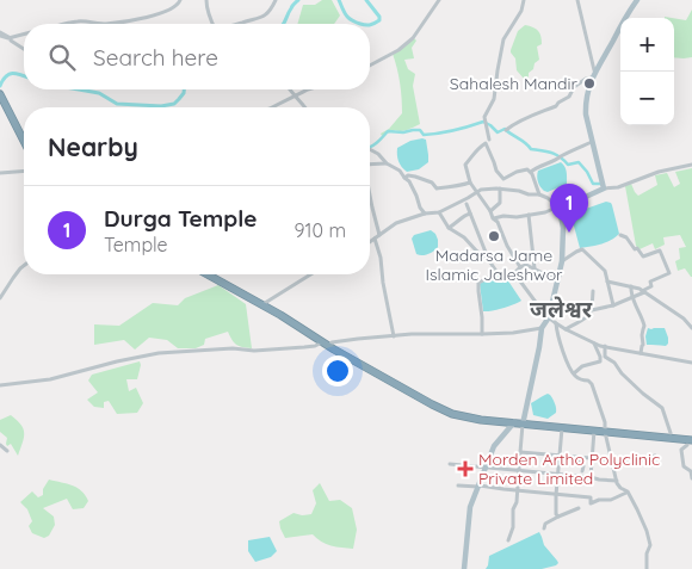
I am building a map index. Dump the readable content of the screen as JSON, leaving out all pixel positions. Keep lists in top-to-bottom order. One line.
{"districts":["जलेश्वर"],"places":{"other":["Sahalesh Mandir","Madarsa Jame Islamic Jaleshwor"],"health":["Morden Artho Polyclinic Private Limited"]},"page":{"map_buttons":["+","−"],"search":"Search here","heading":"Nearby","pins":"1","list":[{"mark":"1","name":"Durga Temple","note":"Temple","value":"910 m"}]}}
